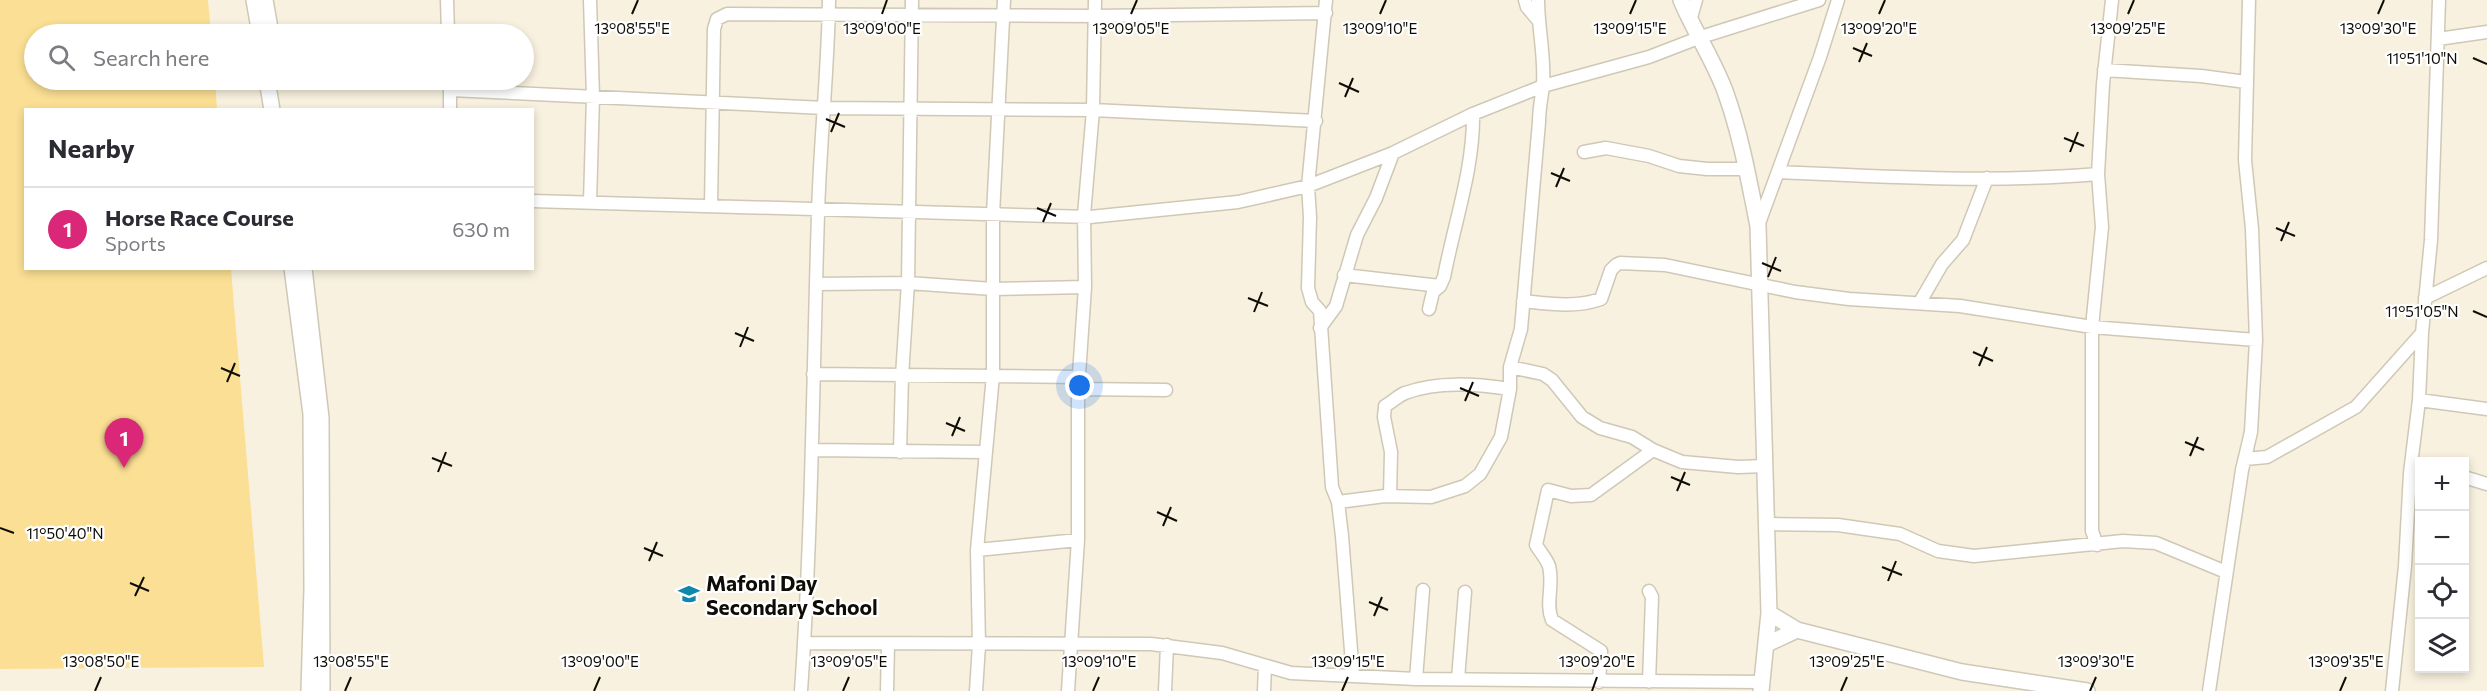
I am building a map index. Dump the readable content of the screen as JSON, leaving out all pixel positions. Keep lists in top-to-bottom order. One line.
{"places":{"school or university":["Mafoni Day Secondary School"]},"page":{"search":"Search here","heading":"Nearby","list":[{"mark":"1","name":"Horse Race Course","note":"Sports","value":"630 m"}],"pins":"1","map_buttons":["+","−"]},"coordinates":["13°08'55\"E","13°09'05\"E","13°09'10\"E","13°09'15\"E","13°09'20\"E","13°09'25\"E","13°09'30\"E","13°09'00\"E","11°51'10\"N","11°51'05\"N","11°50'40\"N","13°08'50\"E","13°09'35\"E"]}
